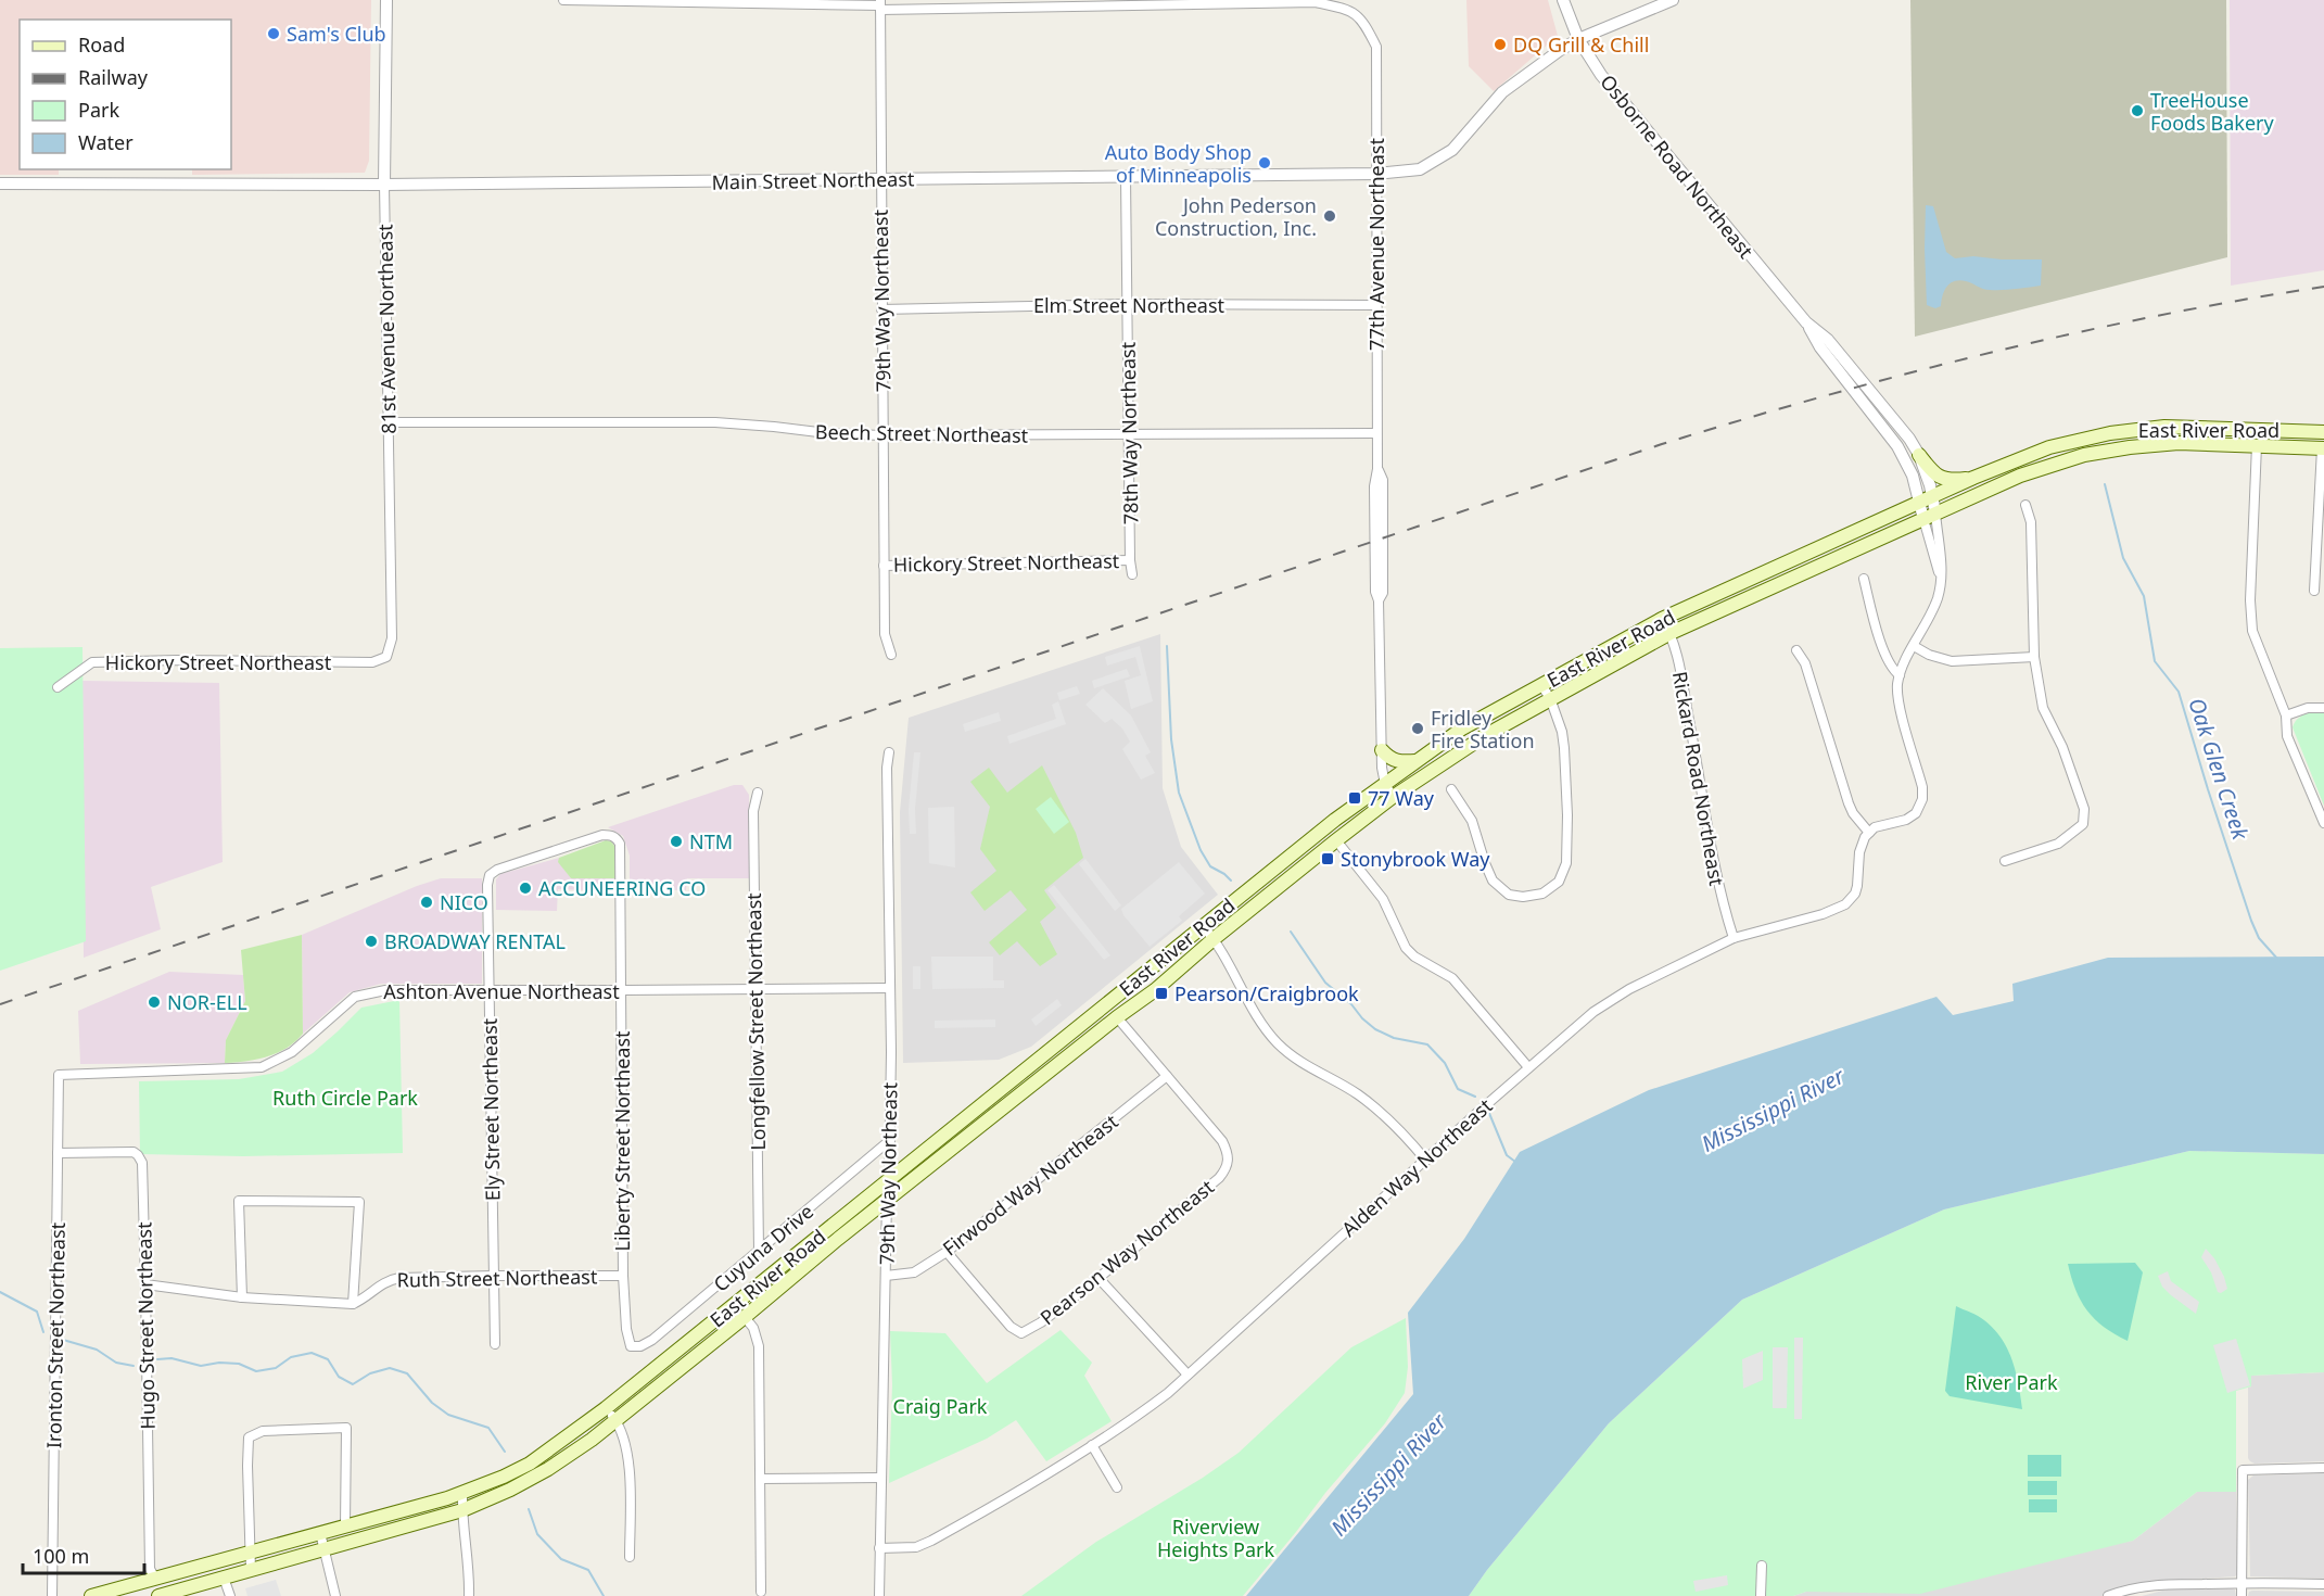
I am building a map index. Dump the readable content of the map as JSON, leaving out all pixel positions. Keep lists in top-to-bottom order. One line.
{"streets":{"main road":["East River Road"],"street":["Osborne Road Northeast","Main Street Northeast","77th Avenue Northeast","79th Way Northeast","Elm Street Northeast","81st Avenue Northeast","Beech Street Northeast","78th Way Northeast","Hickory Street Northeast","Rickard Road Northeast","Ashton Avenue Northeast","Longfellow Street Northeast","Ely Street Northeast","Liberty Street Northeast","Alden Way Northeast","Firwood Way Northeast","Cuyuna Drive","Pearson Way Northeast","Ruth Street Northeast","Hugo Street Northeast","Ironton Street Northeast"]},"crossings":[["Osborne Road Northeast","Main Street Northeast"],["Osborne Road Northeast","East River Road"],["Main Street Northeast","77th Avenue Northeast"],["Main Street Northeast","79th Way Northeast"],["Main Street Northeast","81st Avenue Northeast"],["Main Street Northeast","78th Way Northeast"],["77th Avenue Northeast","79th Way Northeast"],["77th Avenue Northeast","Elm Street Northeast"],["77th Avenue Northeast","East River Road"],["77th Avenue Northeast","Beech Street Northeast"],["79th Way Northeast","Elm Street Northeast"],["79th Way Northeast","East River Road"],["79th Way Northeast","Beech Street Northeast"],["79th Way Northeast","Hickory Street Northeast"],["79th Way Northeast","Ashton Avenue Northeast"],["79th Way Northeast","Alden Way Northeast"],["79th Way Northeast","Firwood Way Northeast"],["79th Way Northeast","Cuyuna Drive"],["Elm Street Northeast","78th Way Northeast"],["81st Avenue Northeast","Beech Street Northeast"],["81st Avenue Northeast","Hickory Street Northeast"],["East River Road","Rickard Road Northeast"],["East River Road","Pearson Way Northeast"],["East River Road","Hugo Street Northeast"],["Beech Street Northeast","78th Way Northeast"],["78th Way Northeast","Hickory Street Northeast"],["Rickard Road Northeast","Alden Way Northeast"],["Ashton Avenue Northeast","Longfellow Street Northeast"],["Ashton Avenue Northeast","Ely Street Northeast"],["Ashton Avenue Northeast","Liberty Street Northeast"],["Ashton Avenue Northeast","Ironton Street Northeast"],["Longfellow Street Northeast","Cuyuna Drive"],["Ely Street Northeast","Liberty Street Northeast"],["Ely Street Northeast","Ruth Street Northeast"],["Liberty Street Northeast","Cuyuna Drive"],["Liberty Street Northeast","Ruth Street Northeast"],["Firwood Way Northeast","Pearson Way Northeast"],["Hugo Street Northeast","Ironton Street Northeast"]],"water":["Oak Glen Creek","Mississippi River"],"parks":["Ruth Circle Park","River Park","Craig Park","Riverview Heights Park"],"places":{"other":["Sam's Club","DQ Grill & Chill","TreeHouse Foods Bakery","Auto Body Shop of Minneapolis","John Pederson Construction, Inc.","Fridley Fire Station","NTM","ACCUNEERING CO","NICO","BROADWAY RENTAL","NOR-ELL"],"transit":["77 Way","Stonybrook Way","Pearson/Craigbrook"]},"legend":["Road","Railway","Park","Water"],"scale_bar":"100 m"}
